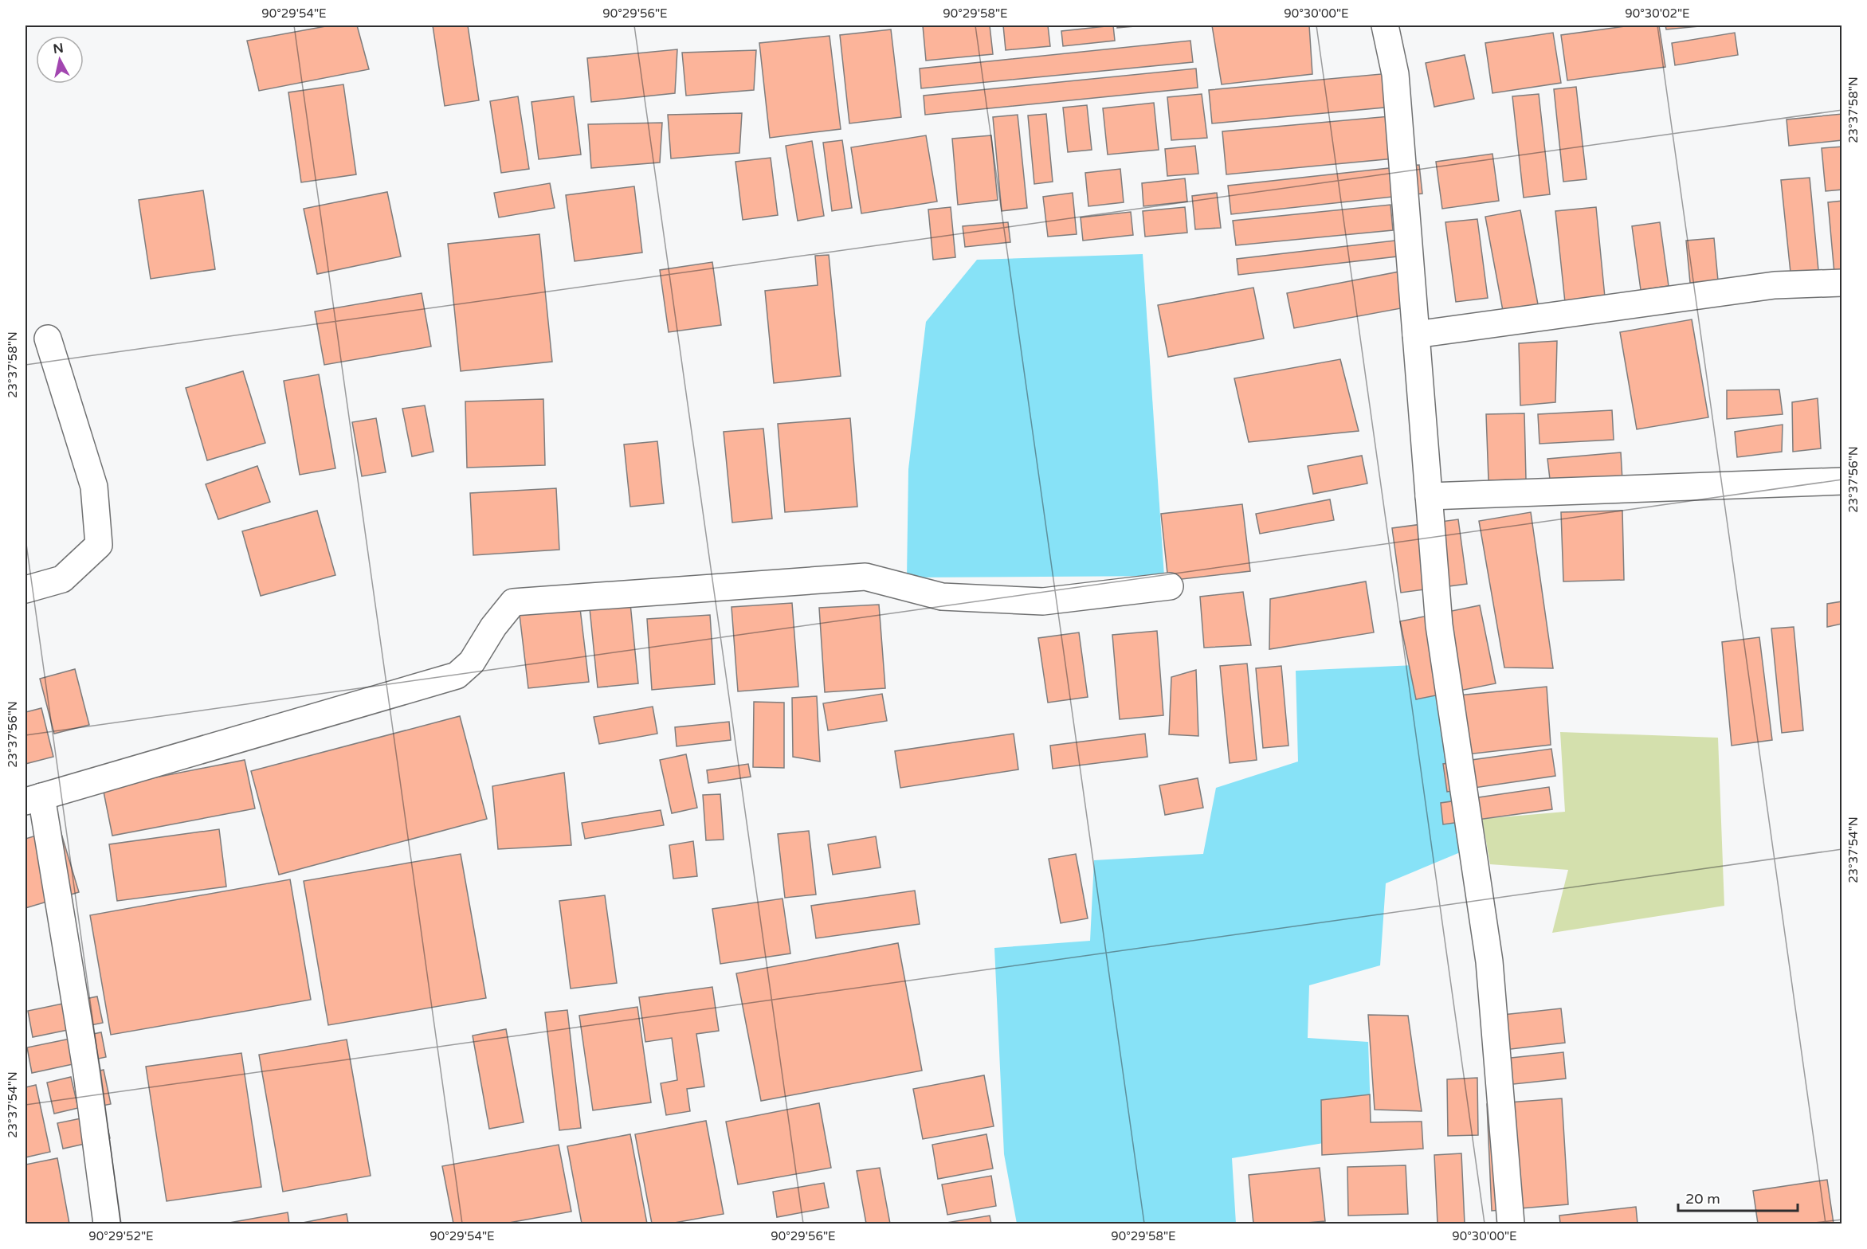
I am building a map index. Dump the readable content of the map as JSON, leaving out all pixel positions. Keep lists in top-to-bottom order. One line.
{"scale_bar":"20 m","north":"top","coordinates":["90°29'54\"E","90°29'56\"E","90°29'58\"E","90°30'00\"E","90°30'02\"E","23°37'58\"N","23°37'56\"N","23°37'54\"N","90°29'52\"E"]}
